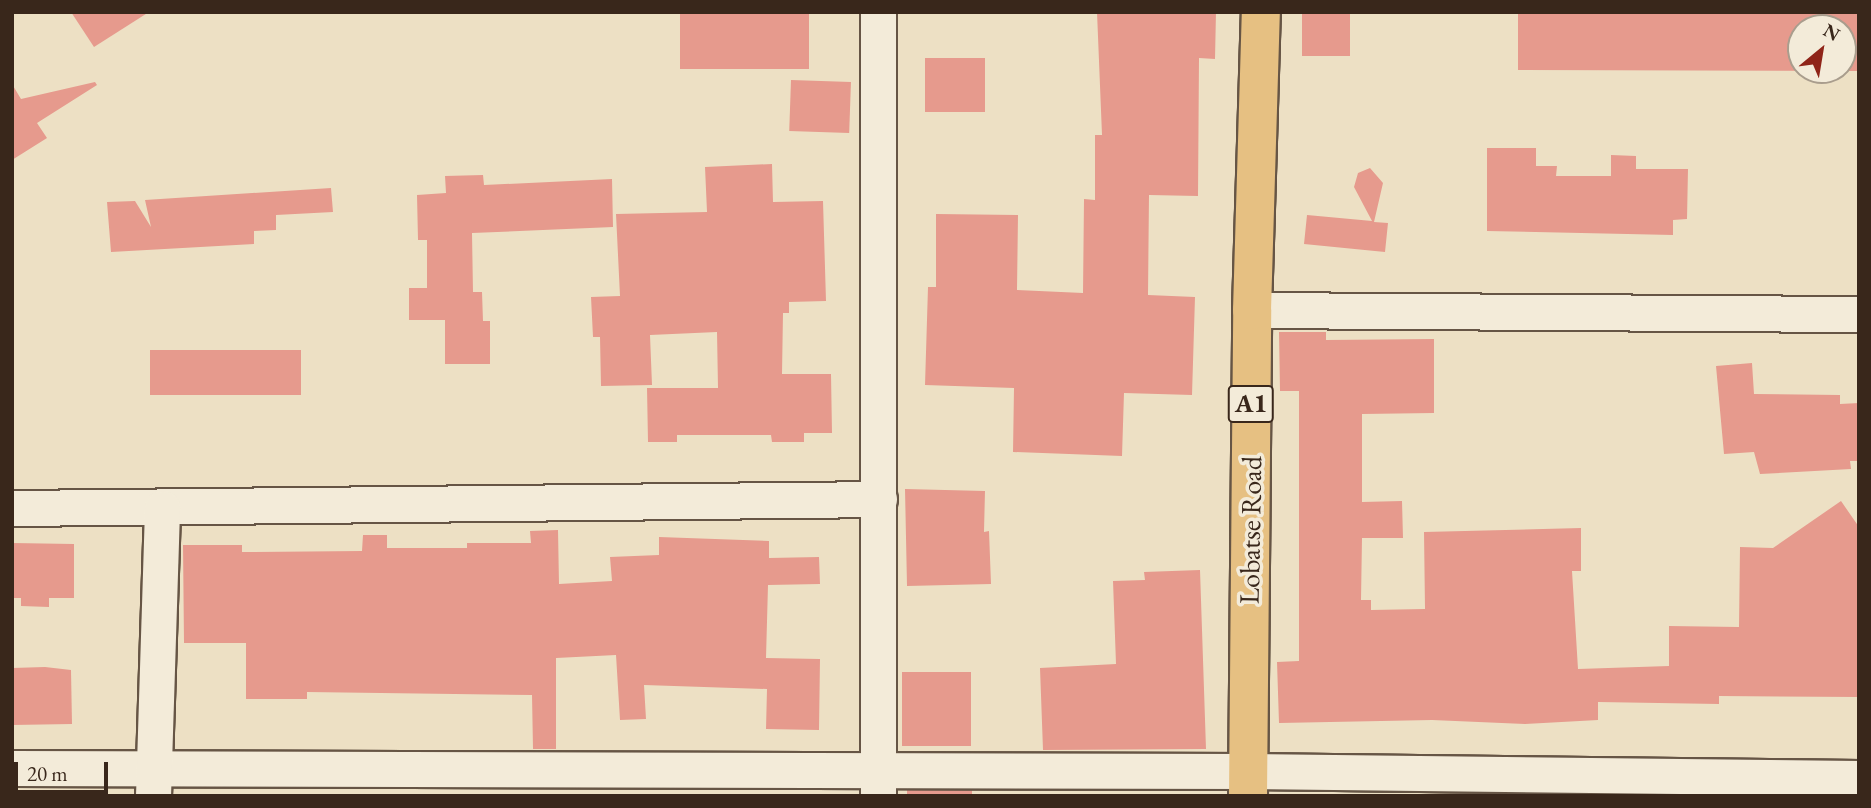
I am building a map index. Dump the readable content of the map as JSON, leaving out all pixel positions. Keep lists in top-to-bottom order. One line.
{"streets":{"highway":["A1","Lobatse Road"]},"scale_bar":"20 m","north":"top right"}
